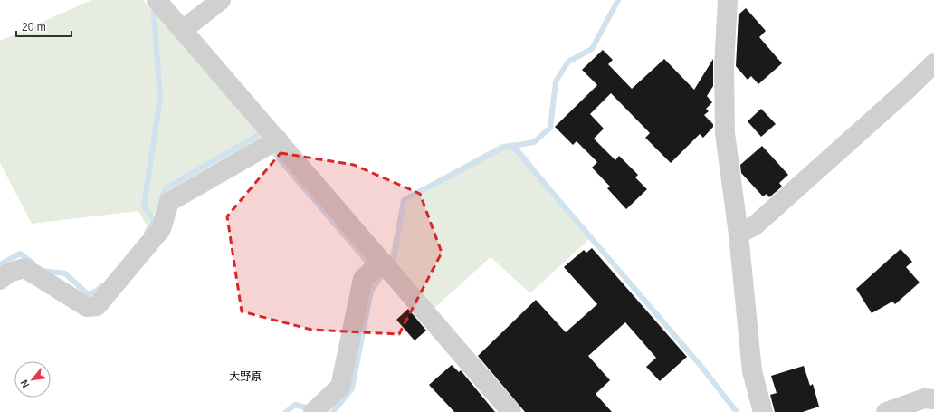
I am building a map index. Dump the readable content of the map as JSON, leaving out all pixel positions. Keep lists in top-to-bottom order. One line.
{"districts":["大野原"],"scale_bar":"20 m","north":"bottom left"}
